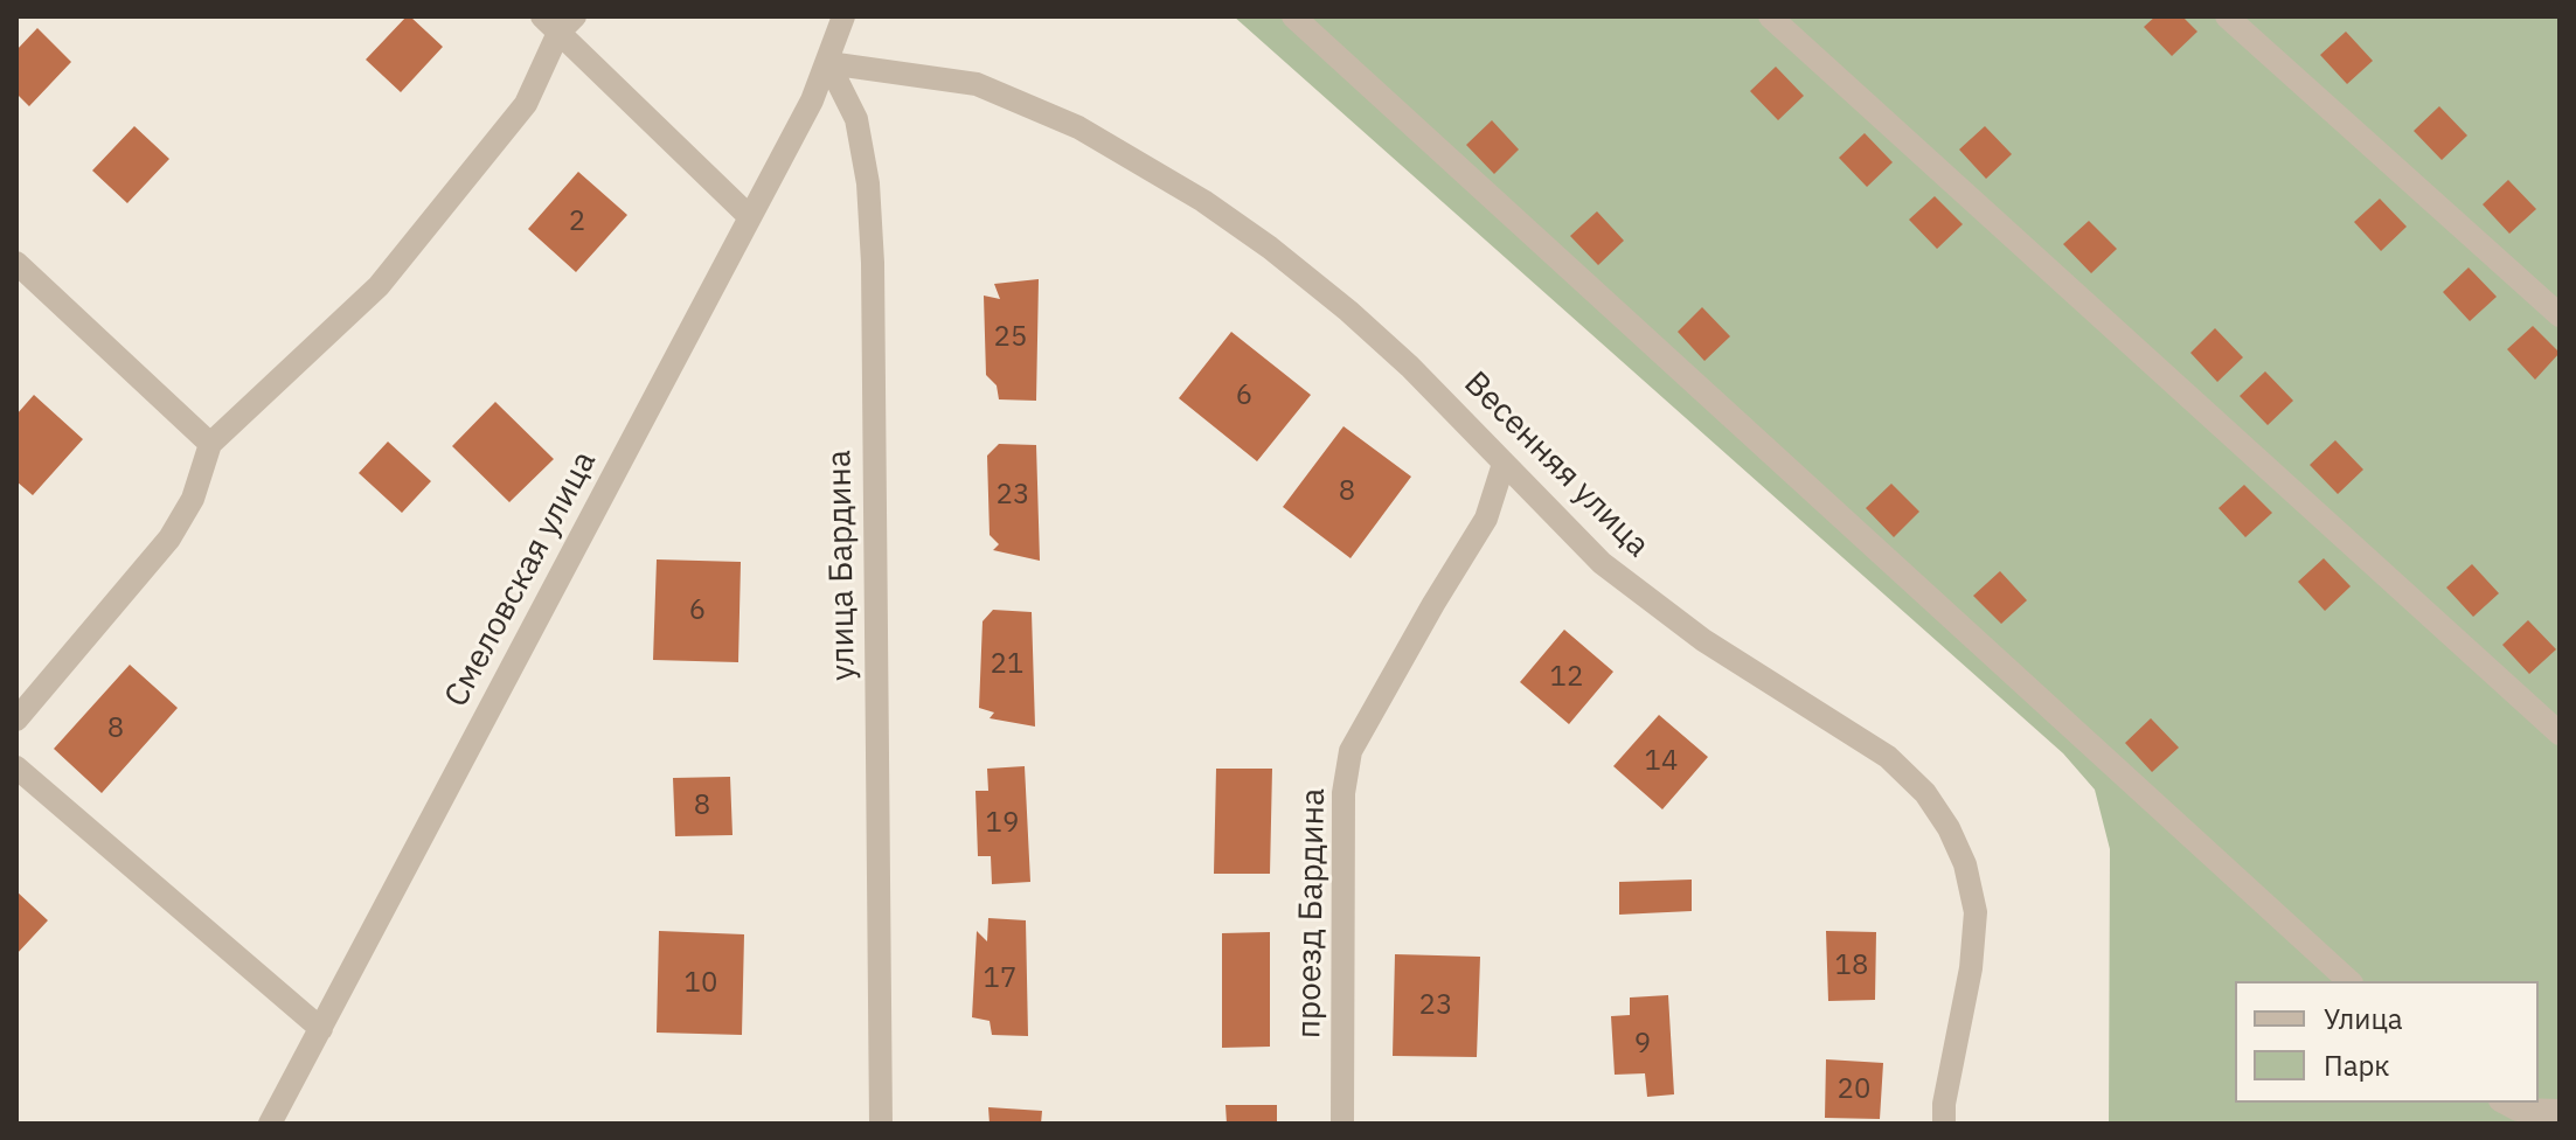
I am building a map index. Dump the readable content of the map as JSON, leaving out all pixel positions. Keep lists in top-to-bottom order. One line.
{"streets":{"street":["Весенняя улица","улица Бардина","Смеловская улица","проезд Бардина"]},"crossings":[["Весенняя улица","улица Бардина"],["Весенняя улица","Смеловская улица"],["Весенняя улица","проезд Бардина"],["улица Бардина","Смеловская улица"]],"house_numbers":["2","25","6","8","23","6","21","12","8","14","8","19","18","17","10","23","9","20"],"legend":["Улица","Парк"]}
